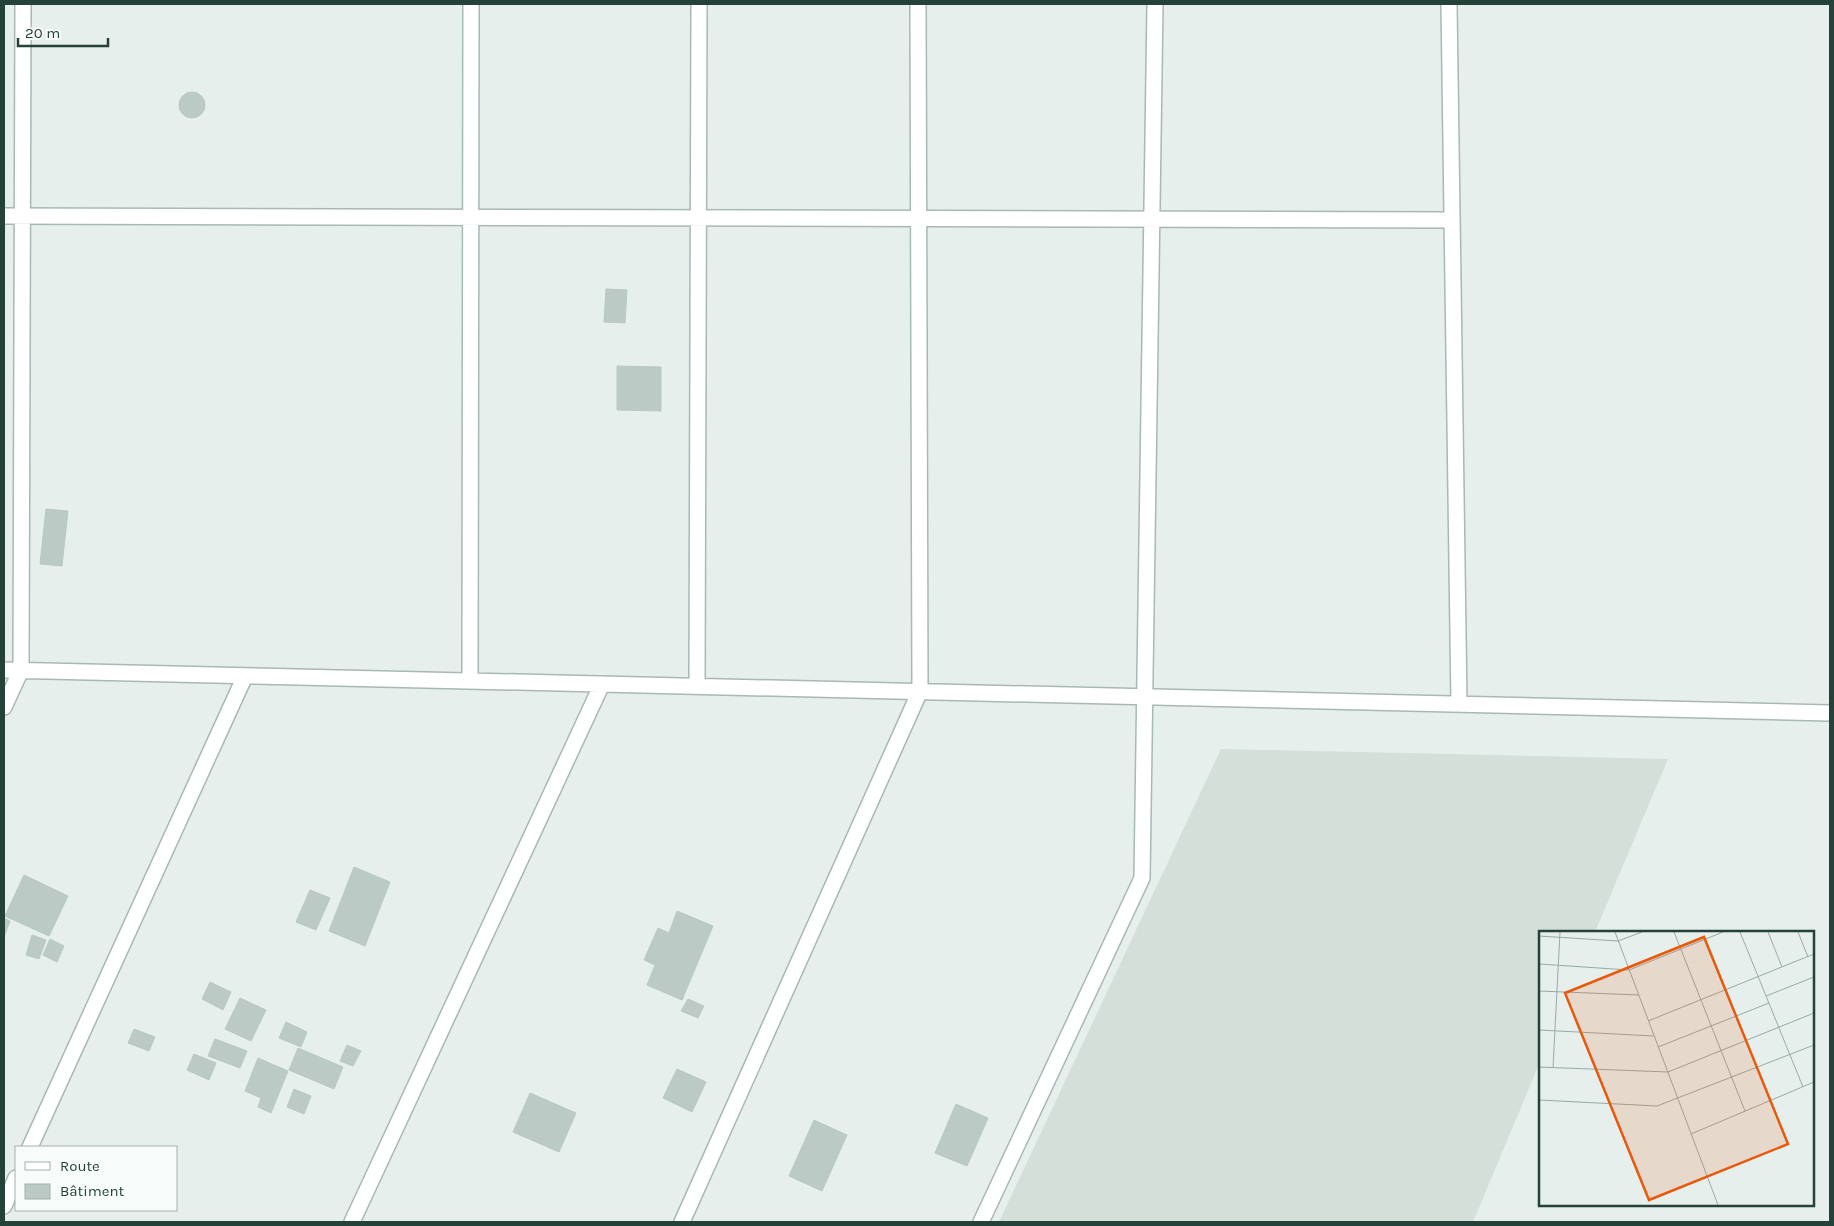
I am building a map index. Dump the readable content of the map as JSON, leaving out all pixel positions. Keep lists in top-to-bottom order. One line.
{"legend":["Route","Bâtiment"],"scale_bar":"20 m"}
